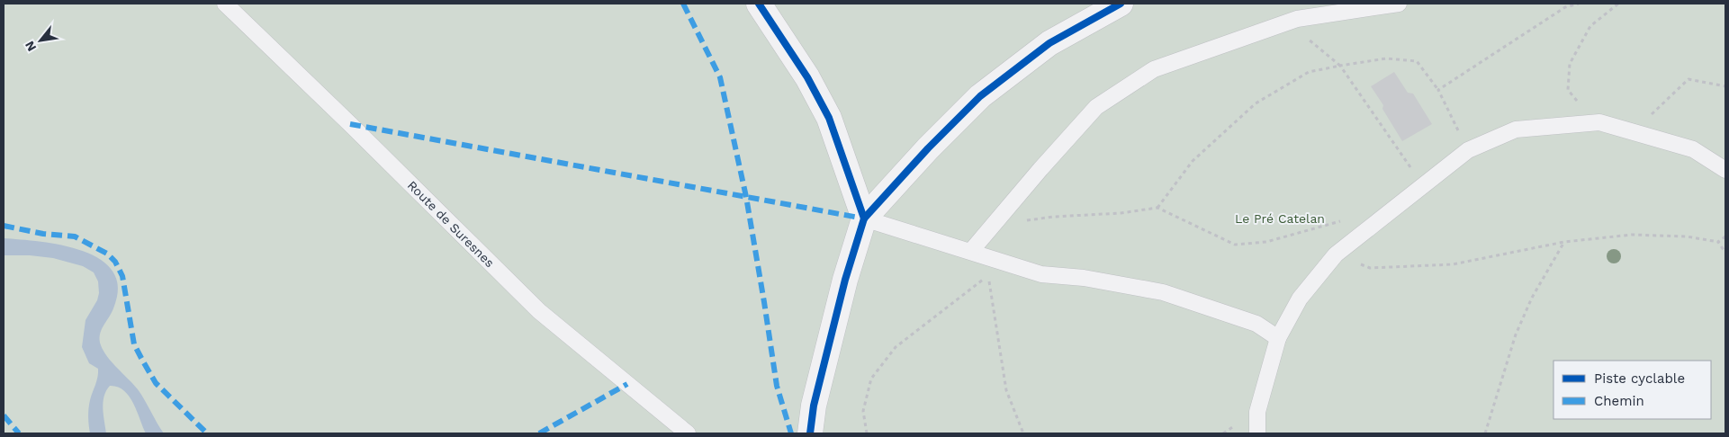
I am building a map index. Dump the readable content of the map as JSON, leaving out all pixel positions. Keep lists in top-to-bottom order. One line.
{"streets":{"lane":["Route de Suresnes"]},"parks":["Le Pré Catelan"],"legend":["Piste cyclable","Chemin"],"north":"bottom left"}
